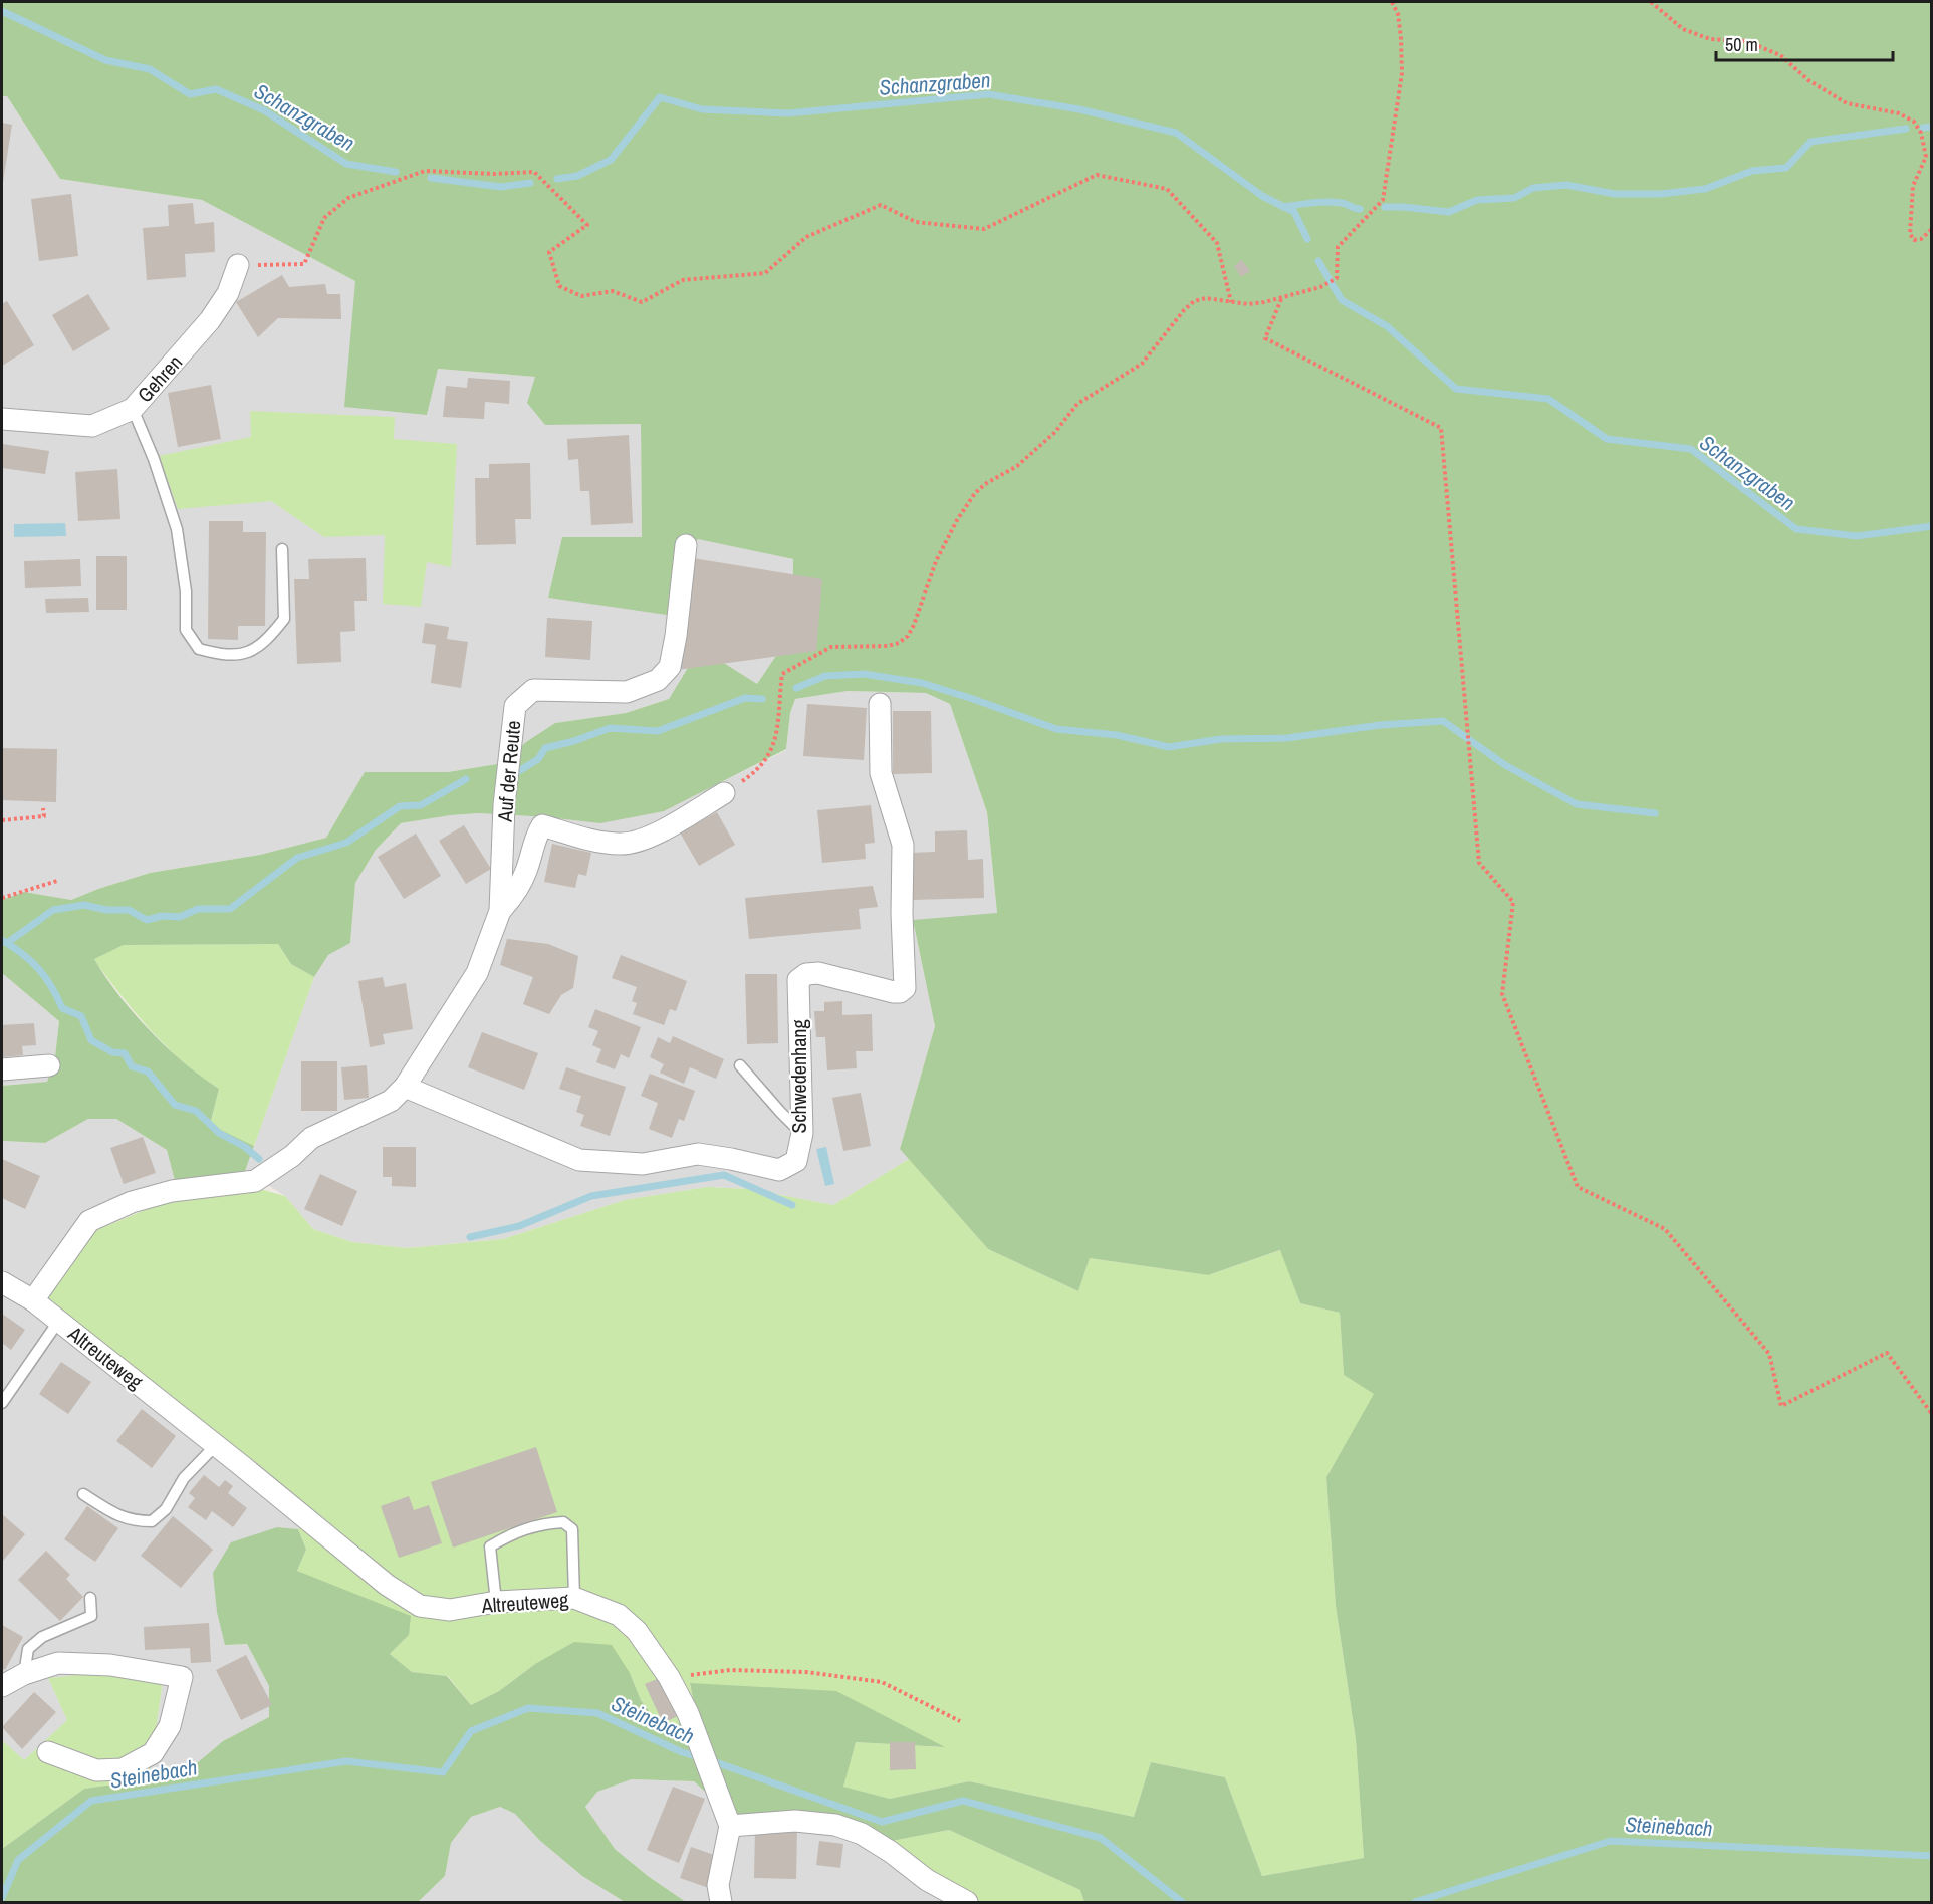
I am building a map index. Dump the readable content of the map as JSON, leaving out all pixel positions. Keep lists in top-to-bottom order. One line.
{"streets":{"street":["Gehren","Auf der Reute","Schwedenhang","Altreuteweg"]},"crossings":[["Auf der Reute","Schwedenhang"],["Auf der Reute","Altreuteweg"]],"water":["Schanzgraben","Steinebach"],"scale_bar":"50 m"}
